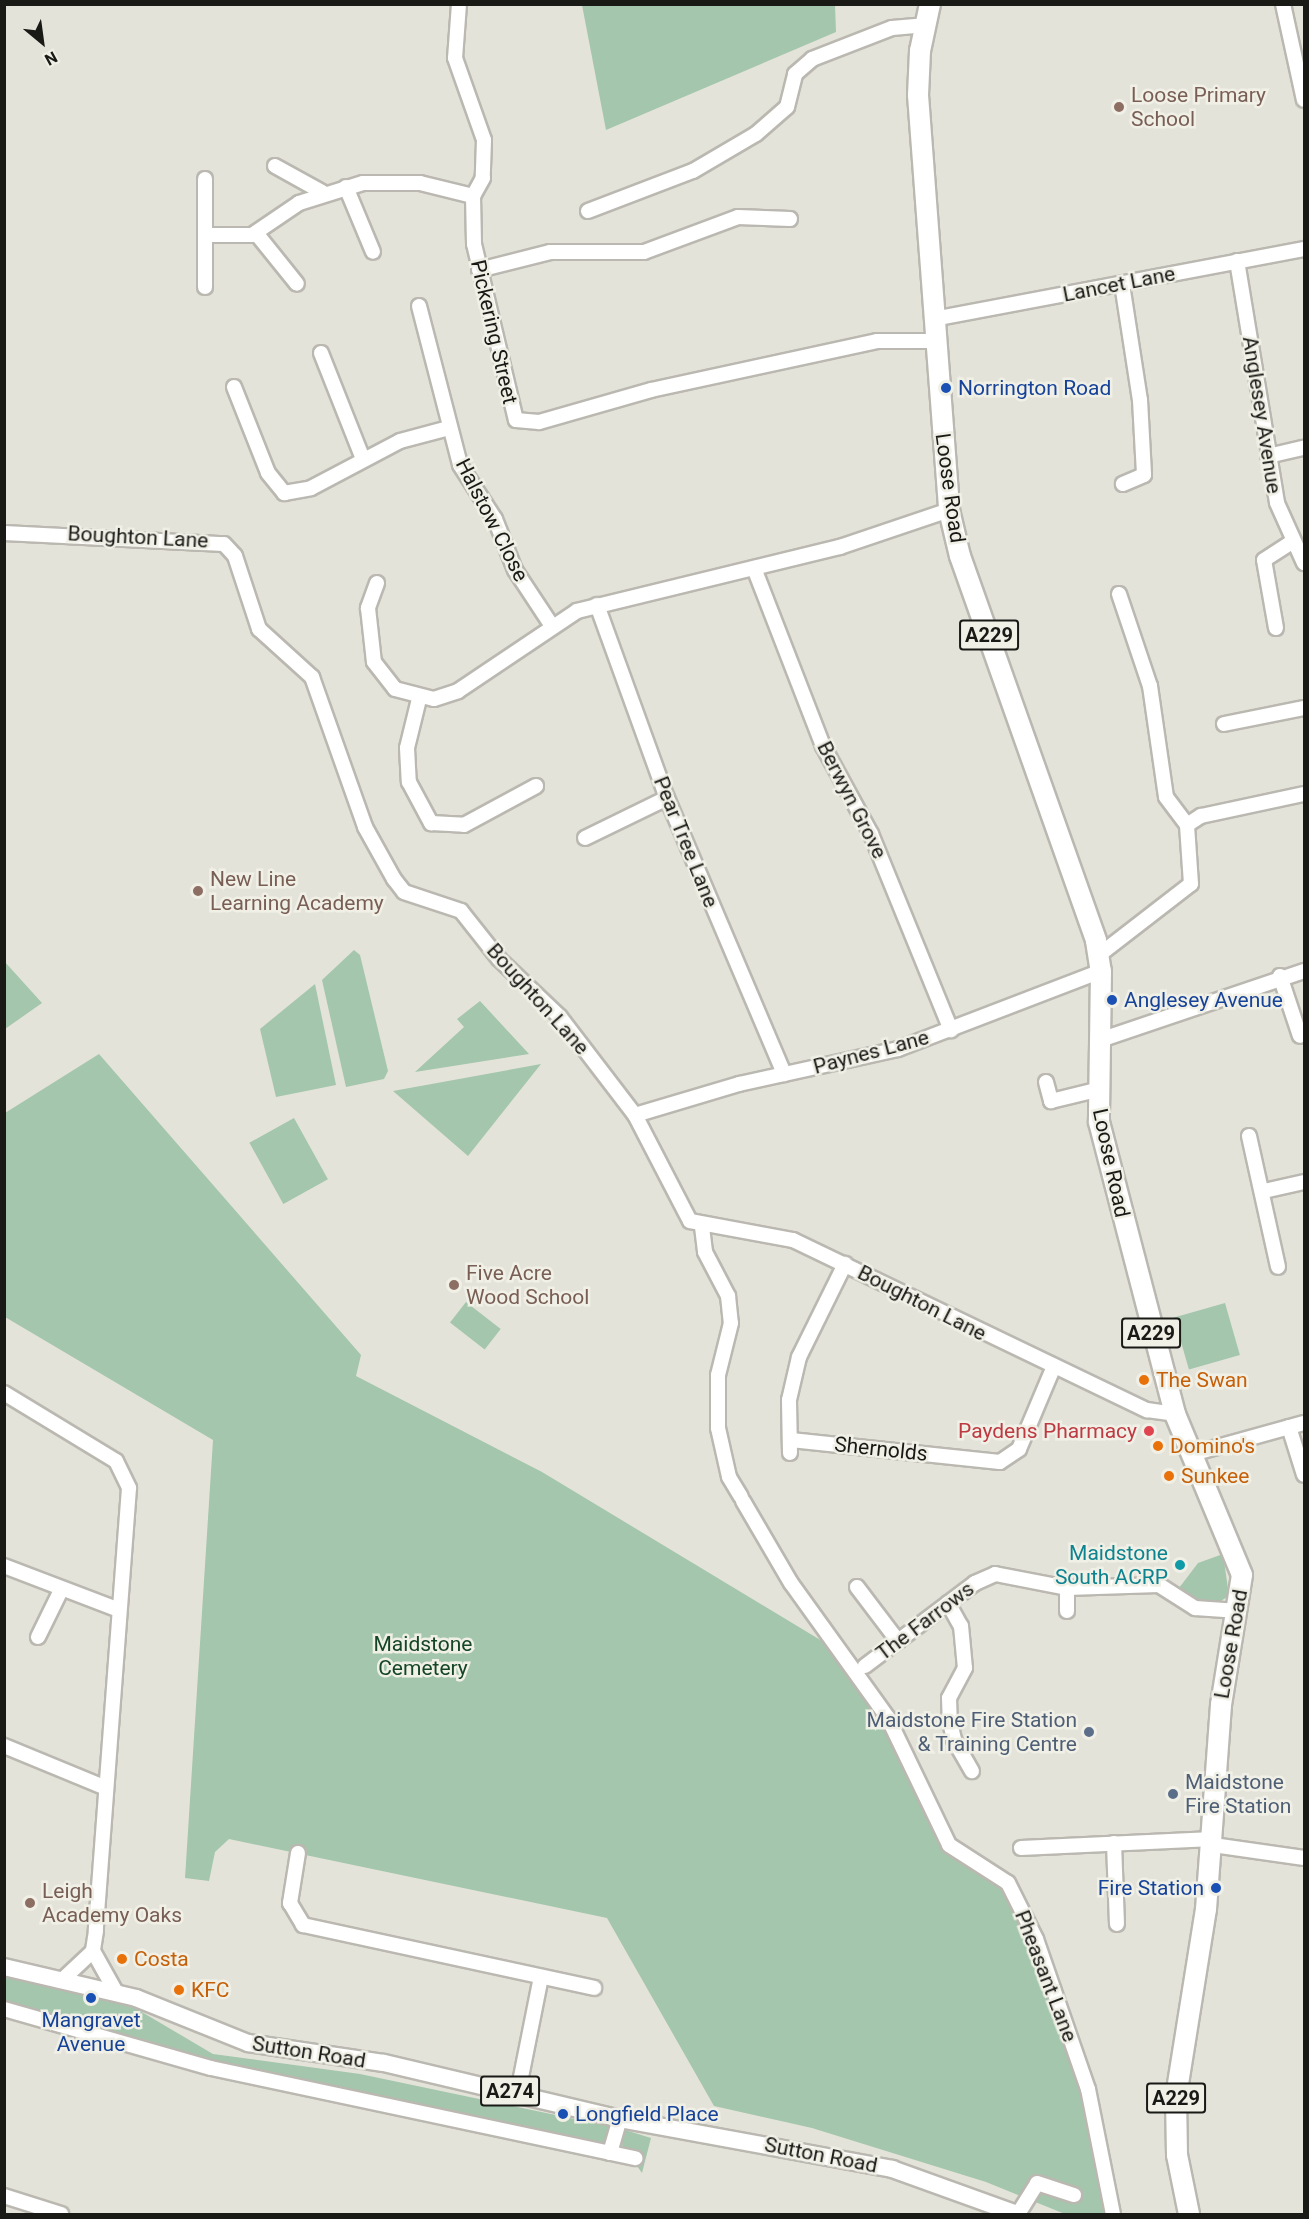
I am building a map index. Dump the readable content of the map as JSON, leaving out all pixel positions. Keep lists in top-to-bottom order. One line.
{"streets":{"highway":["Loose Road","A229"],"main road":["Sutton Road","A274"],"street":["Lancet Lane","Pickering Street","Anglesey Avenue","Halstow Close","Boughton Lane","Berwyn Grove","Pear Tree Lane","Paynes Lane","Shernolds","The Farrows","Pheasant Lane"]},"crossings":[["Lancet Lane","Anglesey Avenue"],["Lancet Lane","Loose Road"],["Pickering Street","Loose Road"],["Loose Road","Boughton Lane"],["Loose Road","Paynes Lane"],["Loose Road","The Farrows"],["Boughton Lane","Paynes Lane"],["Boughton Lane","Shernolds"],["Boughton Lane","Pheasant Lane"],["Berwyn Grove","Paynes Lane"],["Pear Tree Lane","Paynes Lane"]],"parks":["Maidstone Cemetery"],"places":["Loose Primary School","Norrington Road","New Line Learning Academy","Anglesey Avenue","Five Acre Wood School","The Swan","Paydens Pharmacy","Domino's","Sunkee","Maidstone South ACRP","Maidstone Fire Station & Training Centre","Maidstone Fire Station","Fire Station","Leigh Academy Oaks","Costa","KFC","Mangravet Avenue","Longfield Place"],"north":"bottom right"}
